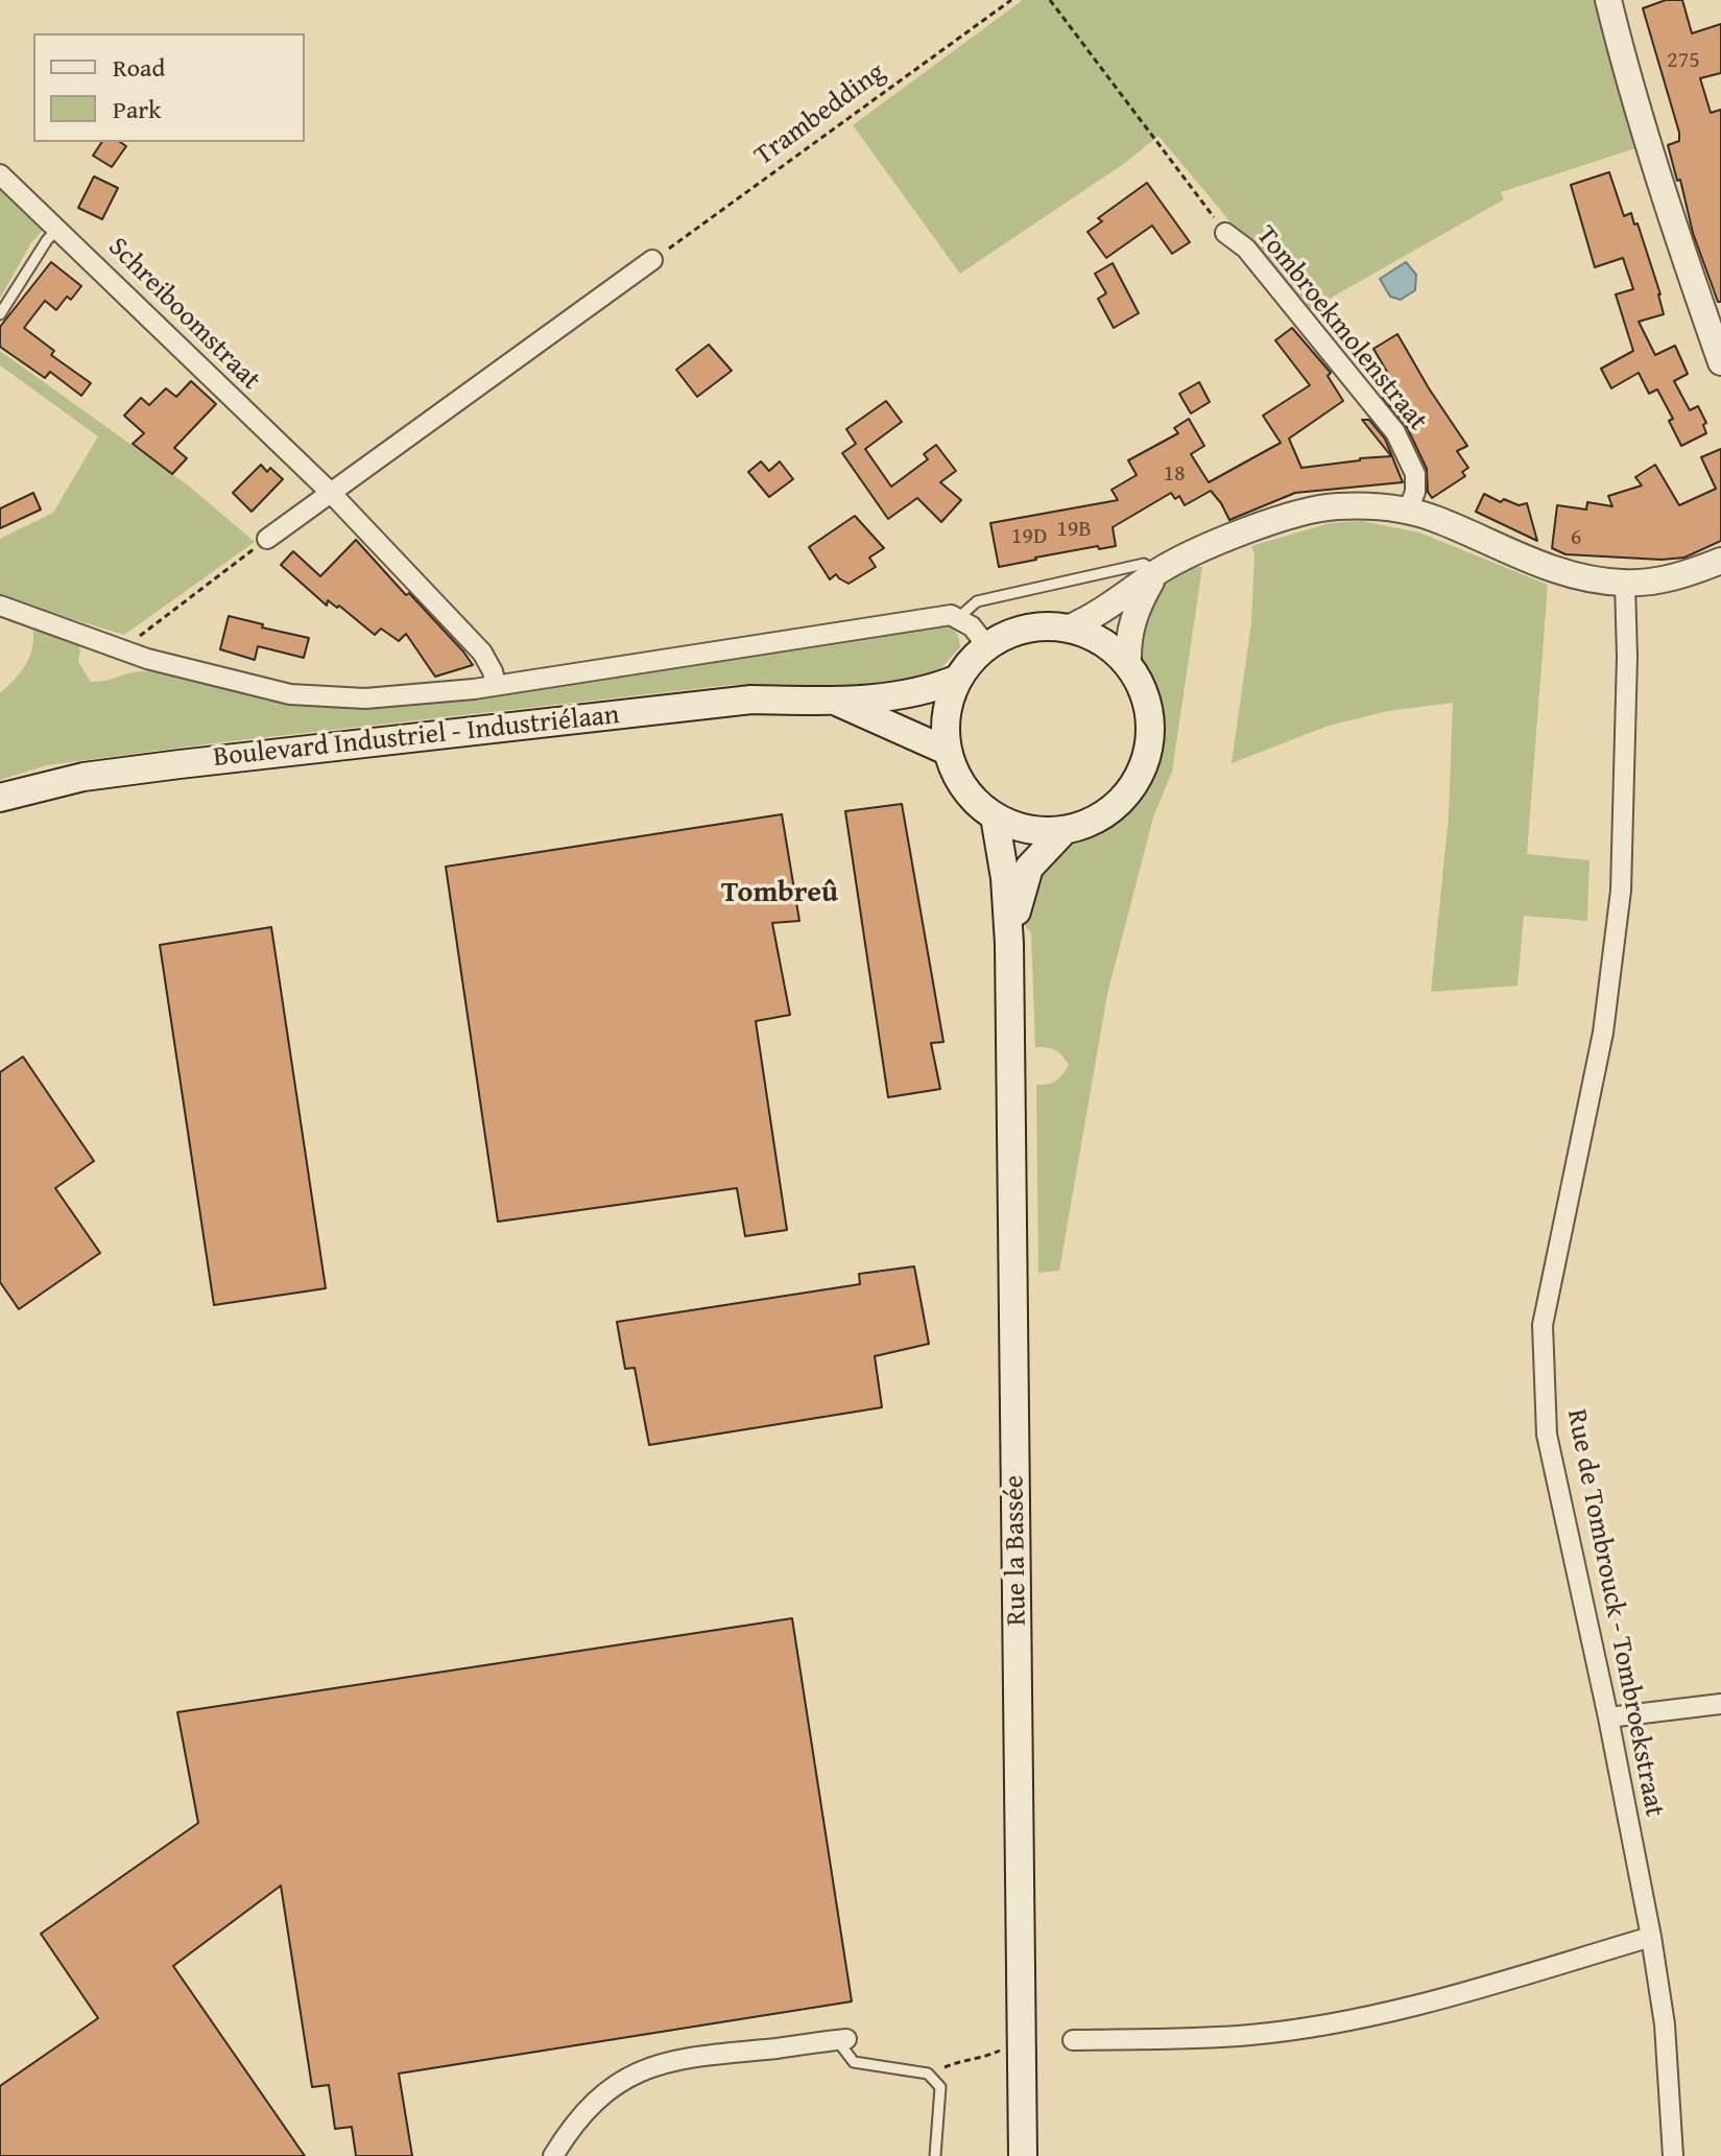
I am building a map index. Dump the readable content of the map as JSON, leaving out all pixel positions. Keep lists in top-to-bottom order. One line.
{"streets":{"main road":["Boulevard Industriel - Industriélaan","Rue la Bassée"],"street":["Schreiboomstraat","Tombroekmolenstraat","Rue de Tombrouck - Tombroekstraat"],"path":["Trambedding"]},"crossings":[["Boulevard Industriel - Industriélaan","Rue la Bassée"]],"districts":["Tombreû"],"house_numbers":["275","18","19B","19D","6"],"legend":["Road","Park"]}
